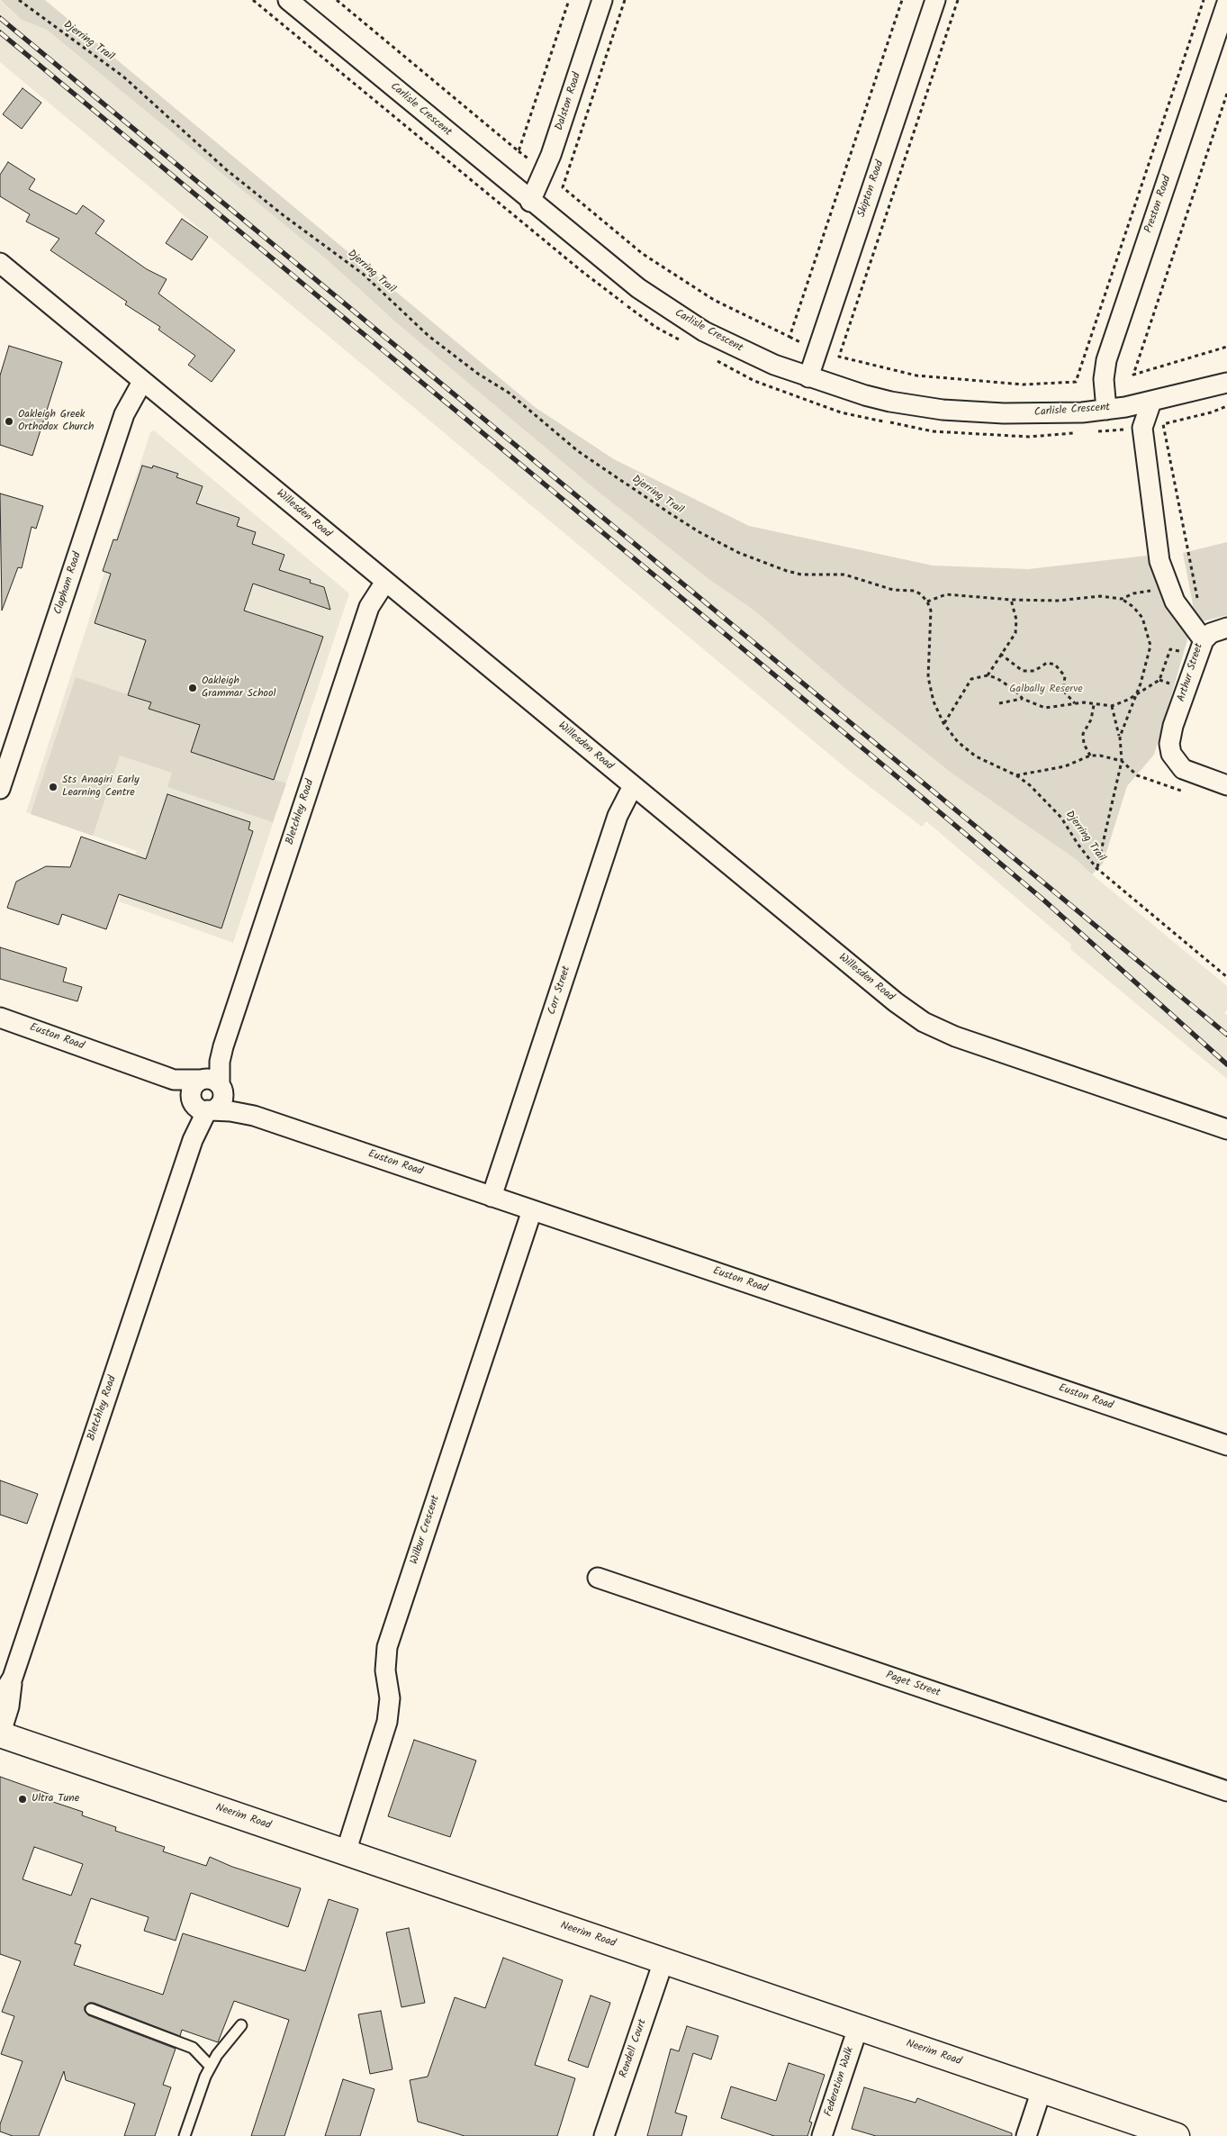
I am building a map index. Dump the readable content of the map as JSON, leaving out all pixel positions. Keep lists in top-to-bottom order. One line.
{"streets":{"street":["Dalston Road","Carlisle Crescent","Skipton Road","Preston Road","Willesden Road","Clapham Road","Arthur Street","Bletchley Road","Corr Street","Euston Road","Wilbur Crescent","Paget Street","Neerim Road","Rendell Court","Federation Walk"],"path":["Djerring Trail"]},"crossings":[["Dalston Road","Carlisle Crescent"],["Carlisle Crescent","Skipton Road"],["Carlisle Crescent","Preston Road"],["Carlisle Crescent","Arthur Street"],["Willesden Road","Clapham Road"],["Willesden Road","Bletchley Road"],["Willesden Road","Corr Street"],["Bletchley Road","Euston Road"],["Bletchley Road","Neerim Road"],["Corr Street","Euston Road"],["Euston Road","Wilbur Crescent"],["Wilbur Crescent","Neerim Road"],["Neerim Road","Rendell Court"],["Neerim Road","Federation Walk"]],"parks":["Galbally Reserve"],"places":["Oakleigh Greek Orthodox Church","Oakleigh Grammar School","Sts Anagiri Early Learning Centre","Ultra Tune"]}
